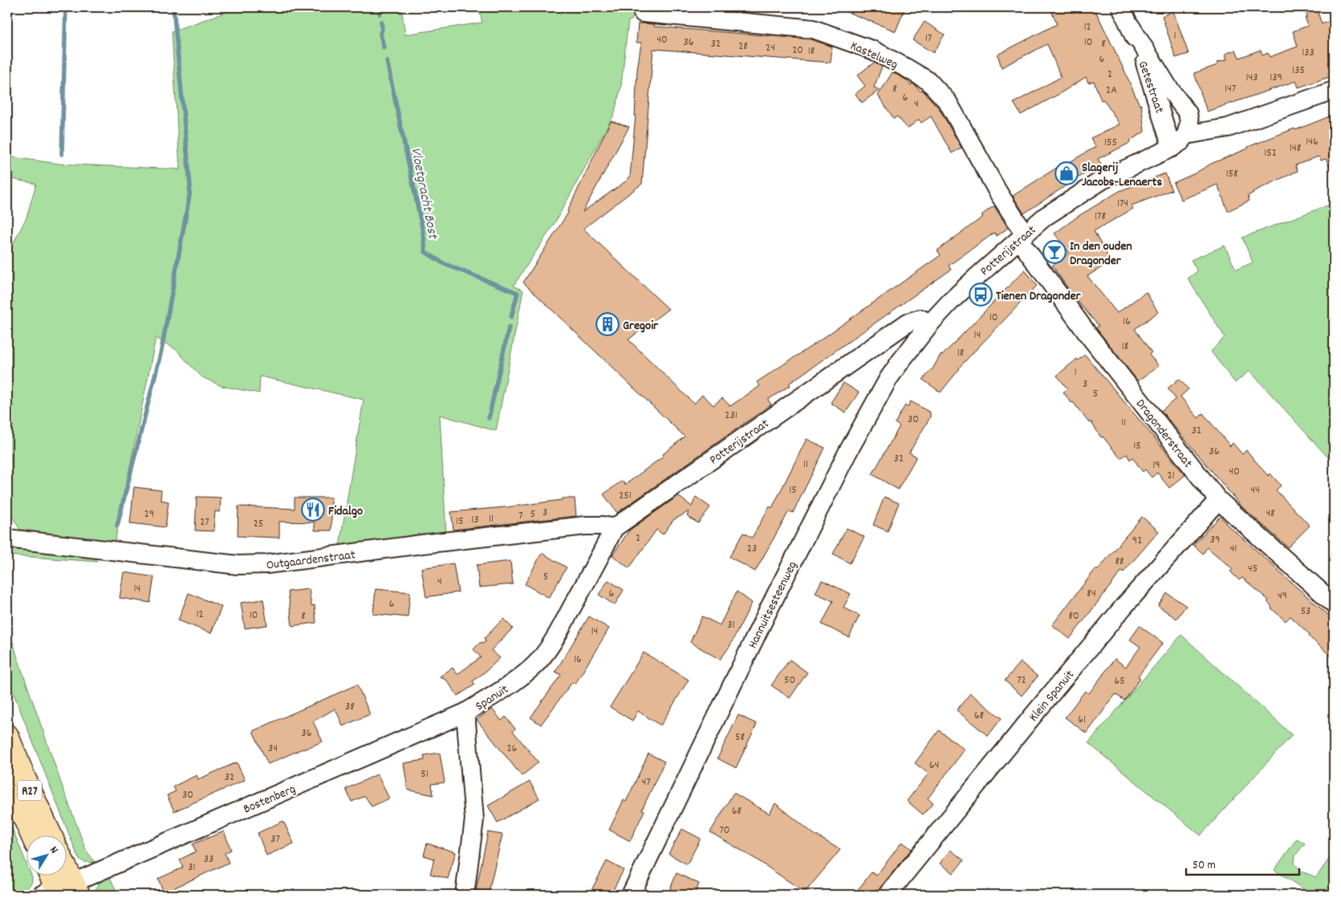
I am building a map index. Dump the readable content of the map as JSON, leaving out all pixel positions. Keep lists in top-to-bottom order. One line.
{"streets":{"highway":["R27"],"street":["Kastelweg","Getestraat","Potterijstraat","Dragonderstraat","Outgaardenstraat","Hannuitsesteenweg","Klein Spanuit","Spanuit","Bostenberg"]},"crossings":[["Kastelweg","Potterijstraat"],["Kastelweg","Dragonderstraat"],["Getestraat","Potterijstraat"],["Potterijstraat","Dragonderstraat"],["Potterijstraat","Outgaardenstraat"],["Potterijstraat","Hannuitsesteenweg"],["Potterijstraat","Spanuit"],["Dragonderstraat","Klein Spanuit"],["Outgaardenstraat","Spanuit"],["Spanuit","Bostenberg"]],"water":["Vloetgracht Bost"],"places":{"shop":["Slagerij Jacobs-Lenaerts"],"bar":["In den ouden Dragonder"],"bus stop":["Tienen Dragonder"],"building":["Gregoir"],"restaurant":["Fidalgo"]},"house_numbers":["12","1","17","40","36","10","32","8","28","24","20","18","133","6","135","2","143","139","8","147","2A","6","4","146","155","148","152","158","174","178","10","16","14","18","18","1","3","5","231","30","11","32","15","36","32","11","19","40","21","15","44","251","3","48","29","5","7","11","13","15","27","25","2","39","92","23","41","88","45","5","4","14","6","84","49","6","53","12","10","8","80","31","14","16","50","72","65","38","68","61","36","58","34","26","64","51","32","47","30","68","70","37","33","31"],"scale_bar":"50 m","north":"top right"}
